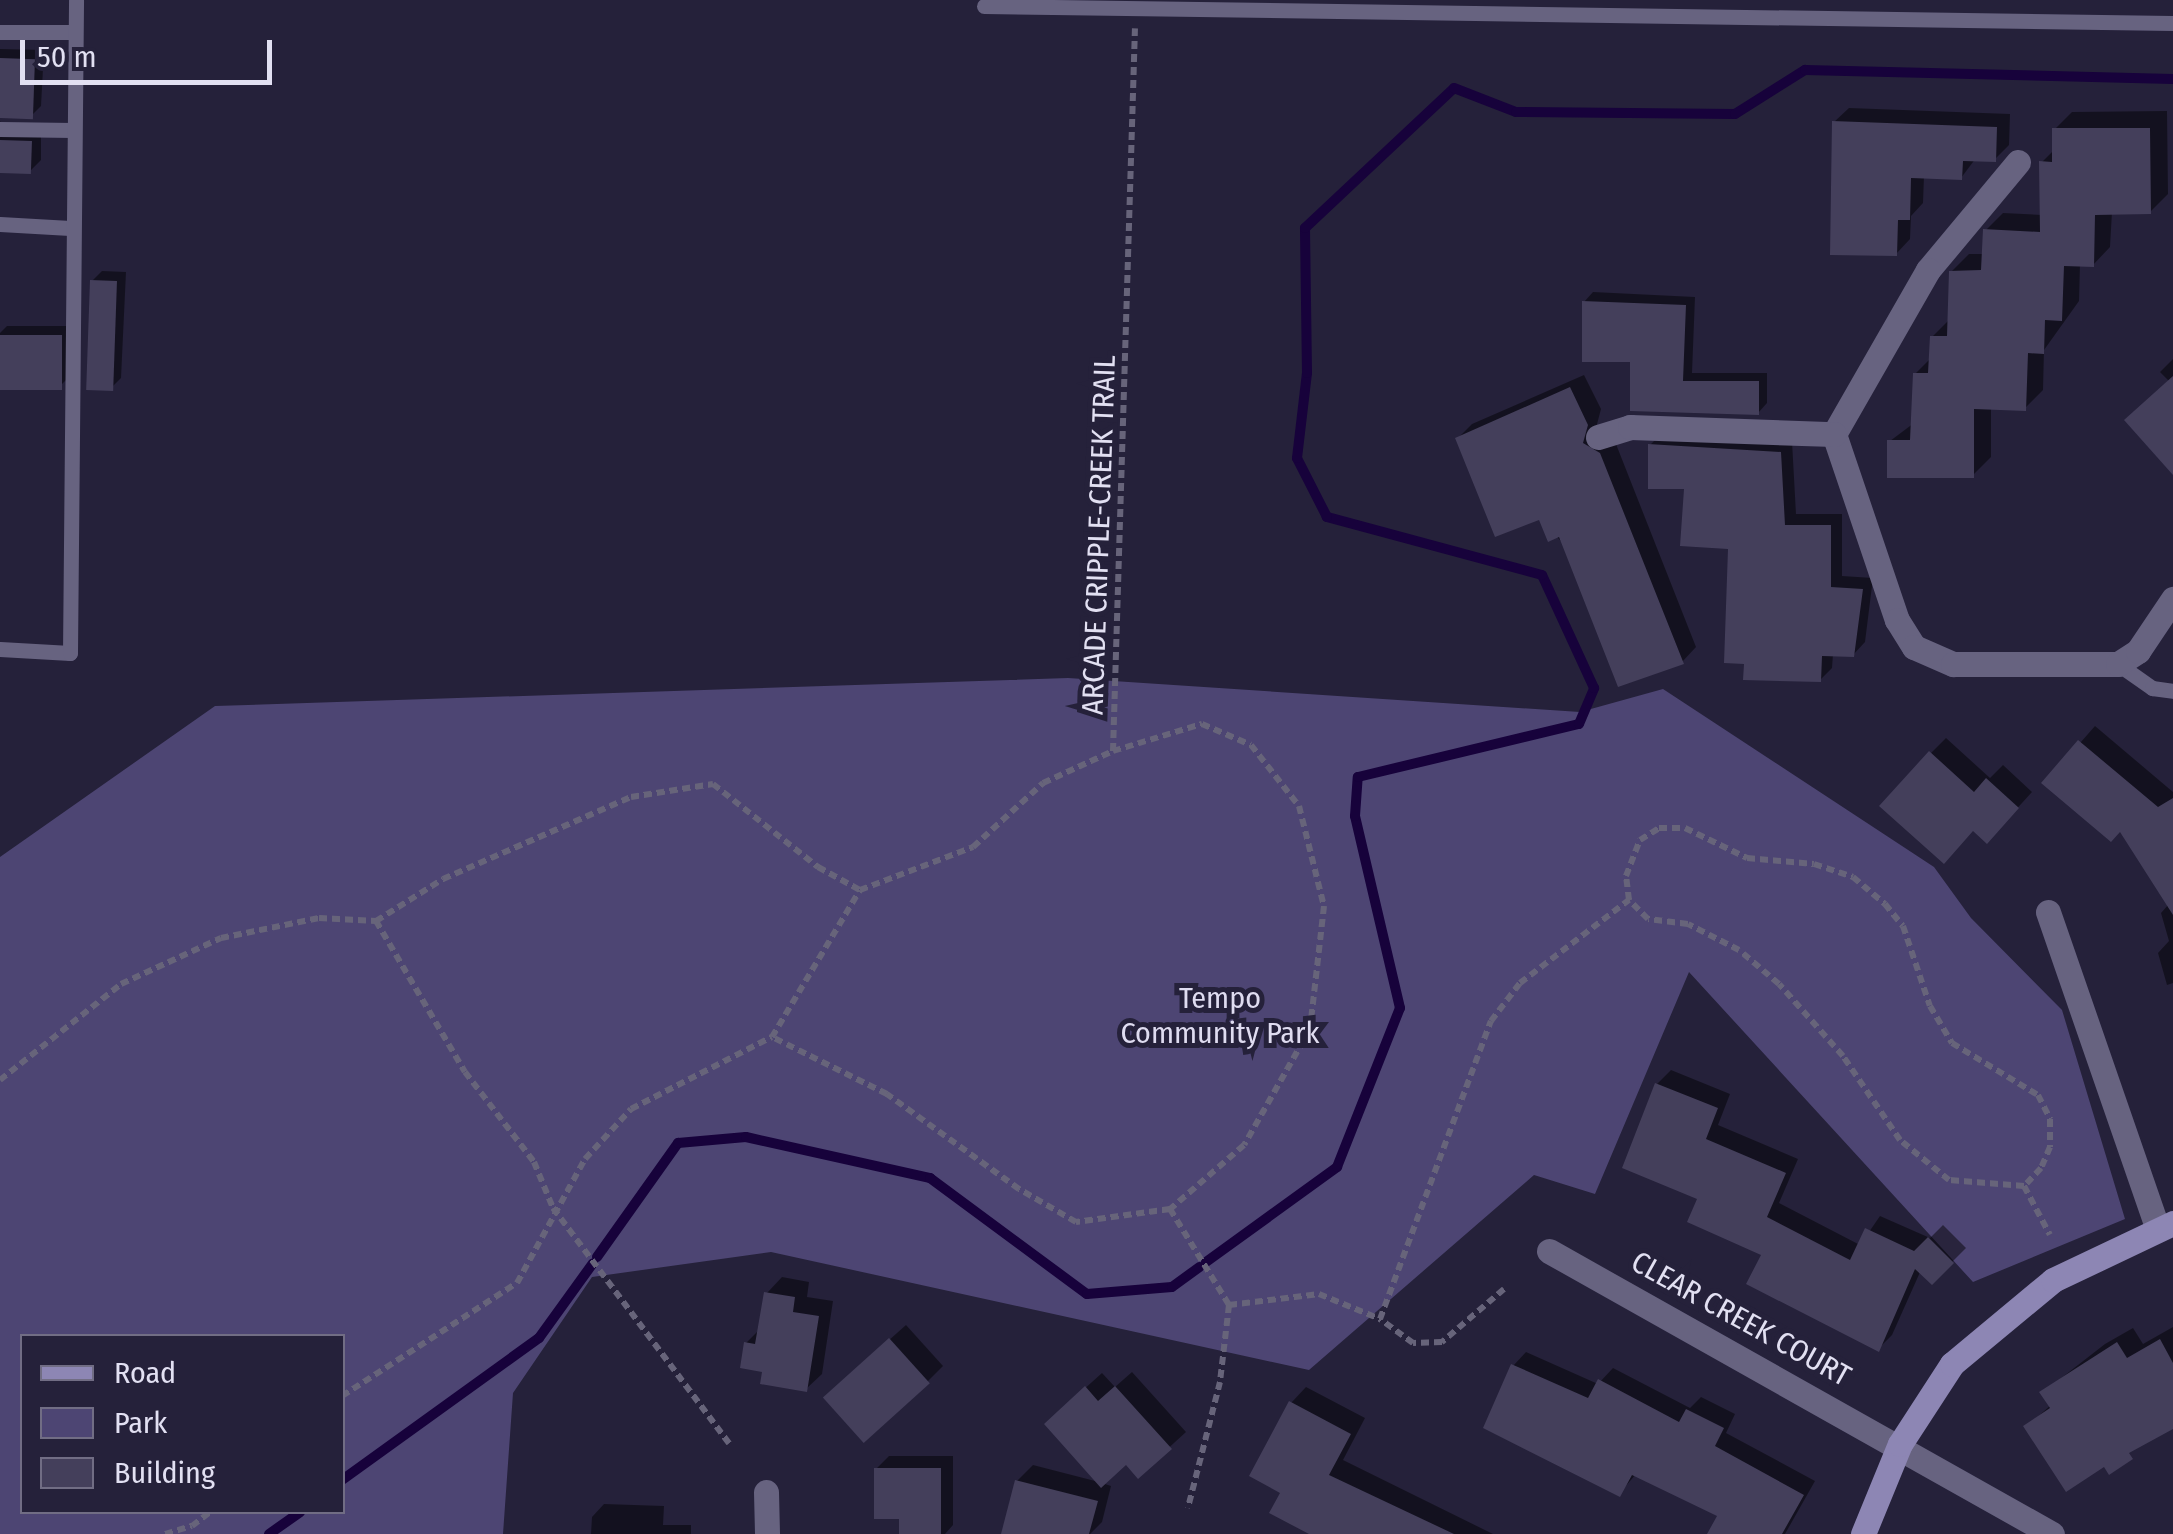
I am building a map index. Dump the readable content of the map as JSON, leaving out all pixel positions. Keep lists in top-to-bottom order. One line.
{"streets":{"street":["CLEAR CREEK COURT"],"path":["ARCADE CRIPPLE-CREEK TRAIL"]},"parks":["Tempo Community Park"],"legend":["Road","Park","Building"],"scale_bar":"50 m"}
